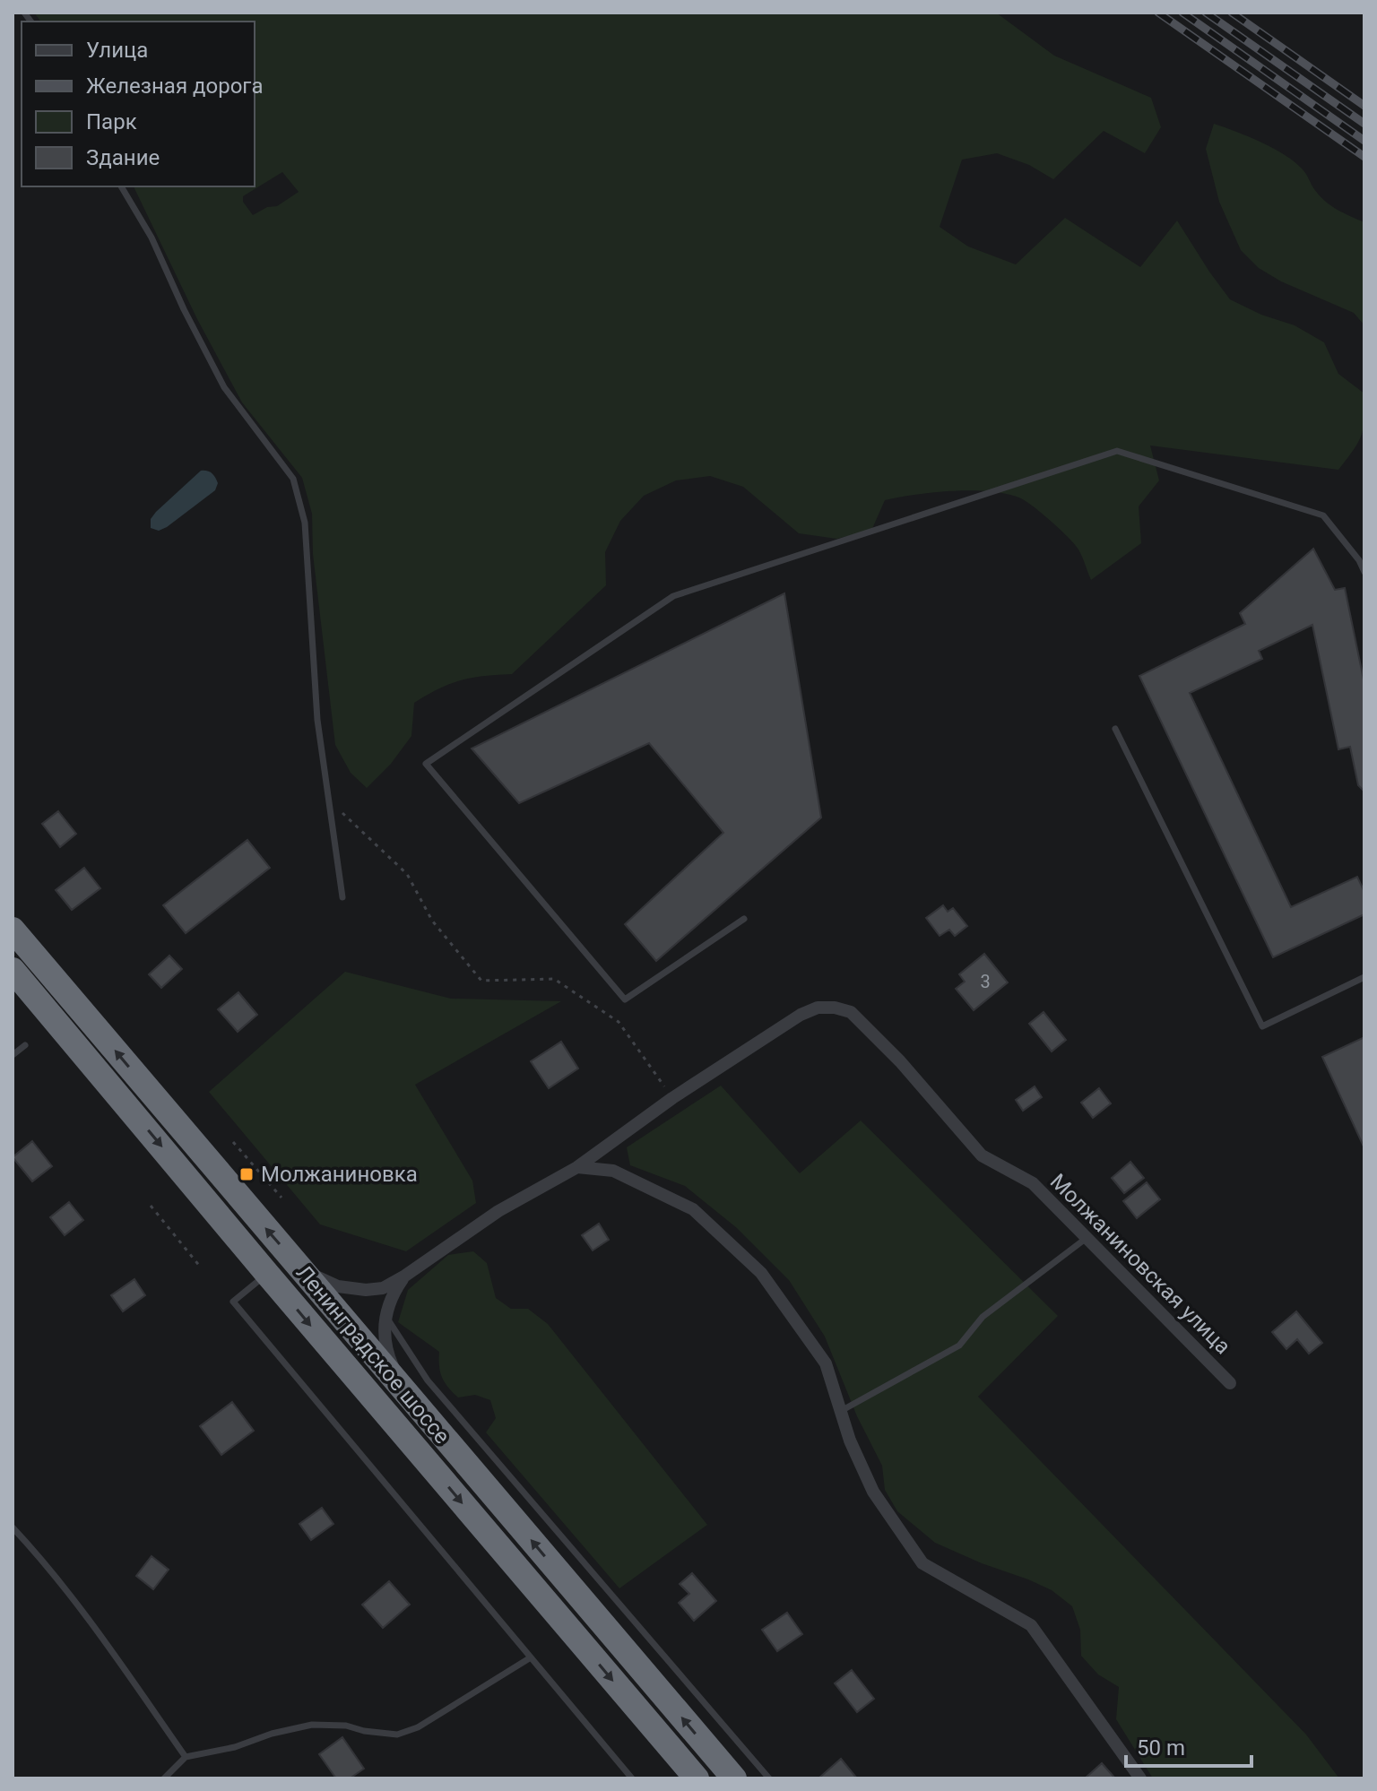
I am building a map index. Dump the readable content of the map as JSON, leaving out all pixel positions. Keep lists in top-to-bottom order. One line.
{"streets":{"highway":["Ленинградское шоссе"],"street":["Молжаниновская улица"]},"crossings":[["Молжаниновская улица","Ленинградское шоссе"]],"places":{"transit":["Молжаниновка"]},"house_numbers":["3"],"legend":["Улица","Железная дорога","Парк","Здание"],"scale_bar":"50 m"}
